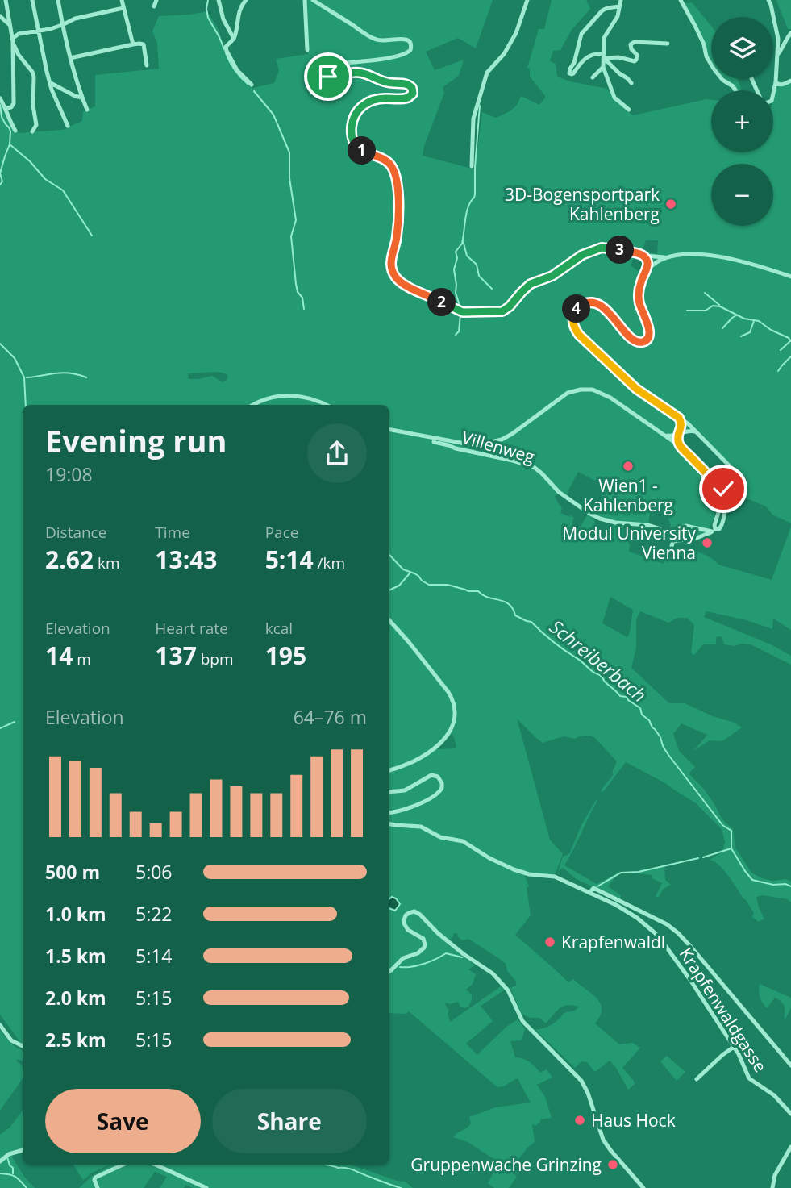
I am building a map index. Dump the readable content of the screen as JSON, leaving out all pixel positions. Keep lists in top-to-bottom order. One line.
{"streets":{"street":["Villenweg","Krapfenwaldgasse"]},"water":["Schreiberbach"],"places":["3D-Bogensportpark Kahlenberg","Wien1 - Kahlenberg","Modul University Vienna","Krapfenwaldl","Haus Hock","Gruppenwache Grinzing"],"page":{"map_buttons":["+","−"],"pins":["1","3","2","4"],"heading":["Evening run","19:08"],"stats":[["Distance","2.62 km"],["Time","13:43"],["Pace","5:14 /km"],["Elevation","14 m"],["Heart rate","137 bpm"],["kcal","195"]],"chart":["Elevation","64–76 m"],"list":[{"name":"500 m","note":"5:06"},{"name":"1.0 km","note":"5:22"},{"name":"1.5 km","note":"5:14"},{"name":"2.0 km","note":"5:15"},{"name":"2.5 km","note":"5:15"}],"buttons":["Save","Share"]}}
